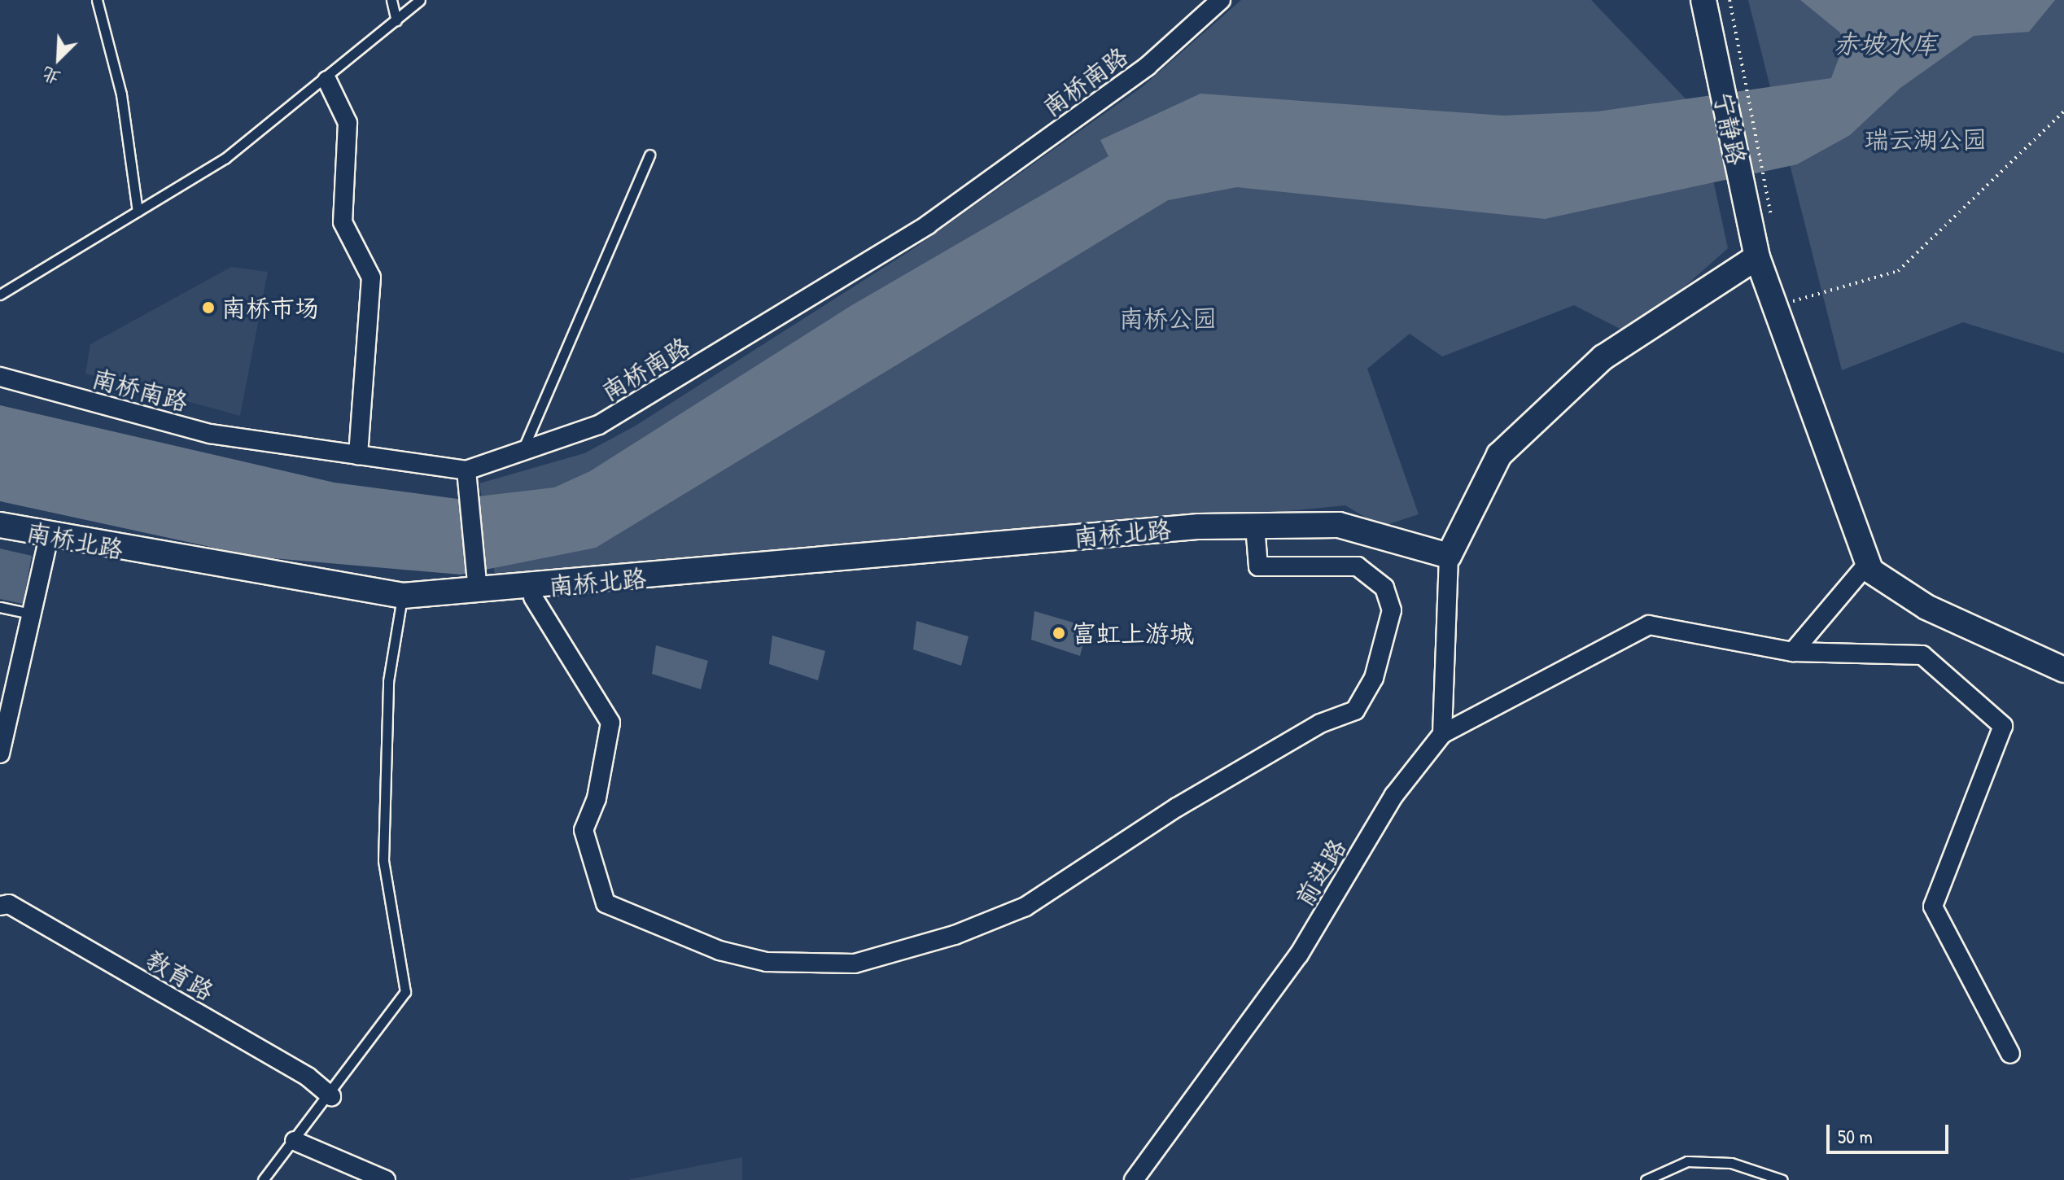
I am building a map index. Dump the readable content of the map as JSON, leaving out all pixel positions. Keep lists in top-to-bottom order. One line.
{"streets":{"street":["南桥南路","宁静路","南桥北路","前进路","教育路"]},"water":["赤坡水库"],"parks":["瑞云湖公园","南桥公园"],"places":["南桥市场","富虹上游城"],"scale_bar":"50 m","north":"bottom left"}
